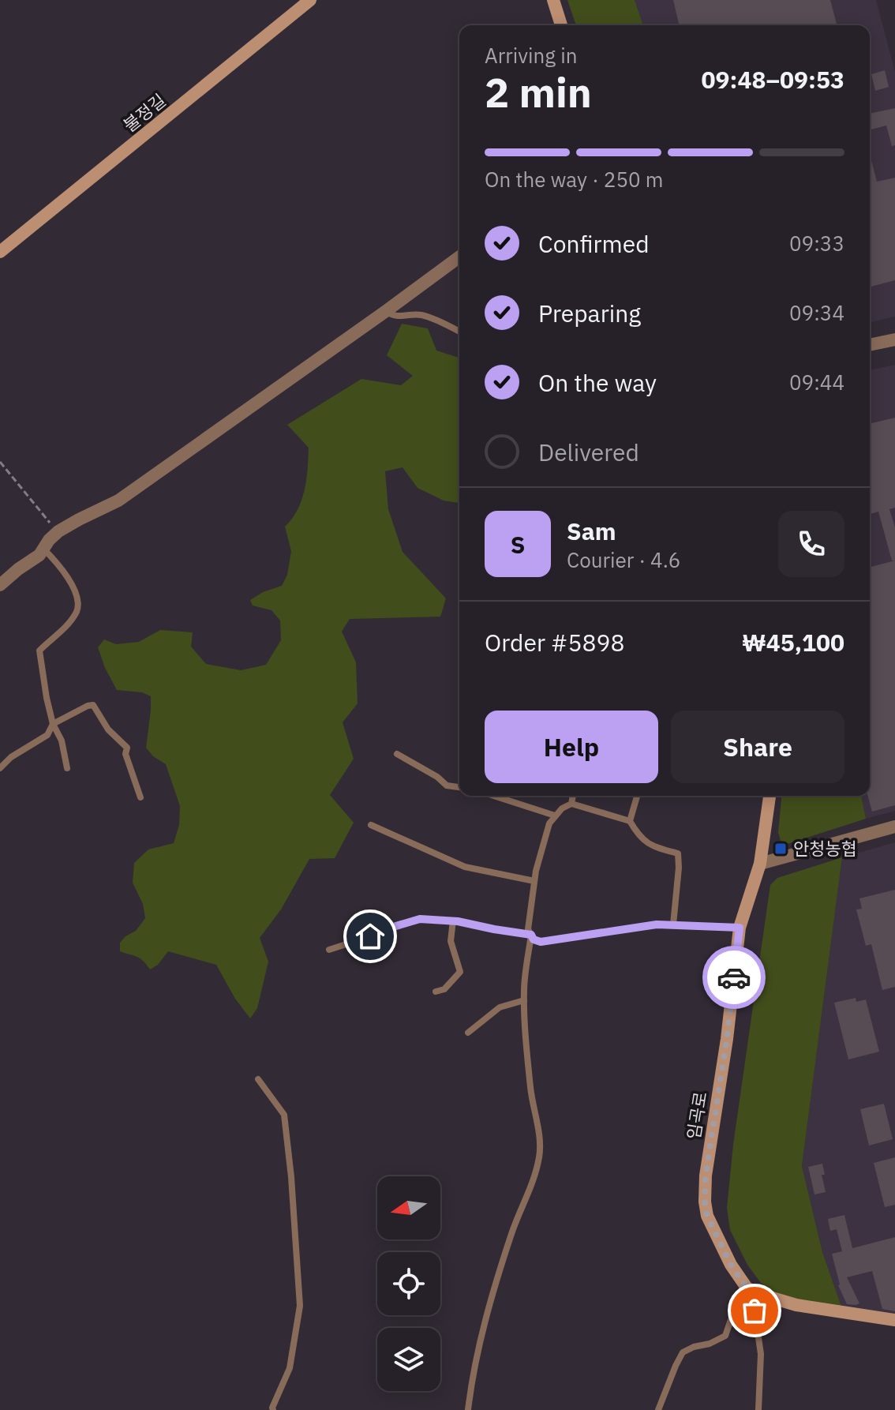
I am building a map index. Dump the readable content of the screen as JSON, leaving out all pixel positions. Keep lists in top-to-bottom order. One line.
{"streets":{"main road":["불정길","임곡로"]},"places":{"transit":["안청농협"]},"north":"left","page":{"heading":["2 min","Arriving in","09:48–09:53"],"panel":["Sam","Courier · 4.6","Order #5898","₩45,100"],"bar":"On the way · 250 m","list":[["Confirmed","09:33"],["Preparing","09:34"],["On the way","09:44"],"Delivered"],"round":"S","buttons":["Help","Share"]}}
